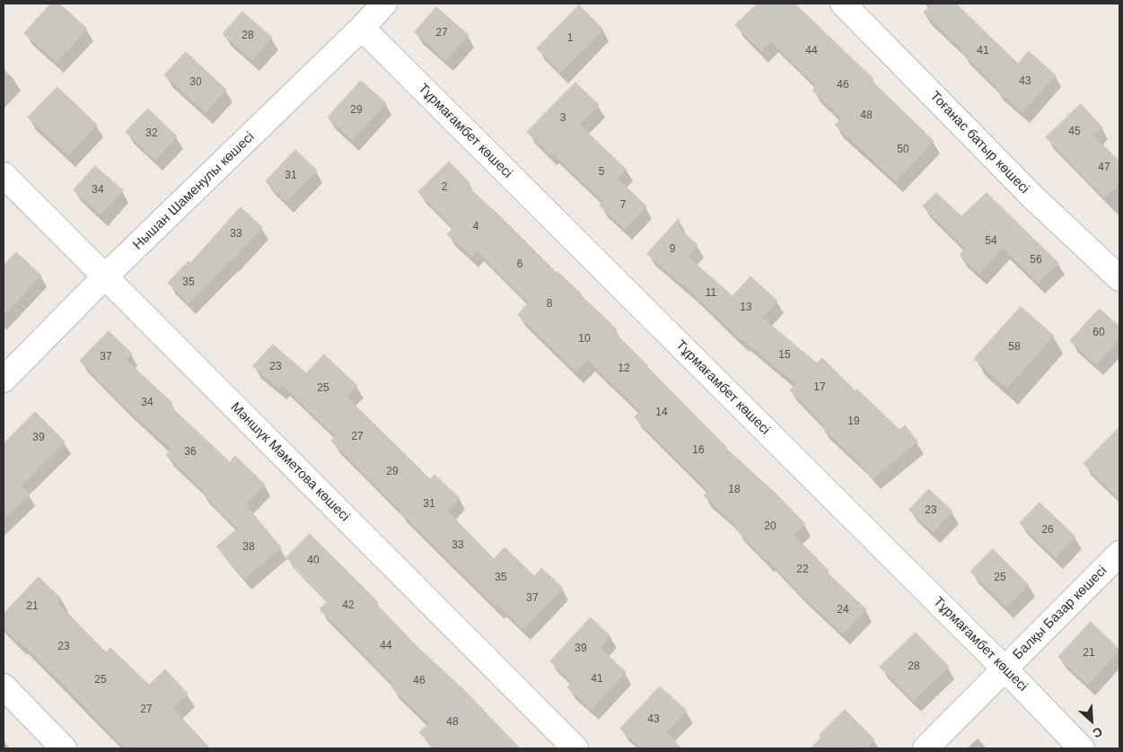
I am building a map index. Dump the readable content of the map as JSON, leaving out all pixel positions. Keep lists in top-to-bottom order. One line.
{"streets":{"street":["Тұрмағамбет көшесі","Тоғанас батыр көшесі","Нышан Шаменулы көшесі","Мәншүк Мәметова көшесі","Балқы Базар көшесі"]},"crossings":[["Тұрмағамбет көшесі","Нышан Шаменулы көшесі"],["Тұрмағамбет көшесі","Балқы Базар көшесі"],["Нышан Шаменулы көшесі","Мәншүк Мәметова көшесі"]],"house_numbers":["27","28","1","44","41","43","30","46","29","48","3","45","32","50","47","5","31","2","34","7","4","33","54","9","56","6","35","11","8","13","60","10","58","15","37","23","12","17","25","34","14","19","27","39","16","36","29","18","31","23","20","26","33","38","40","22","35","25","37","42","21","24","44","23","39","21","28","41","25","46","27","43","48"],"north":"bottom right"}
